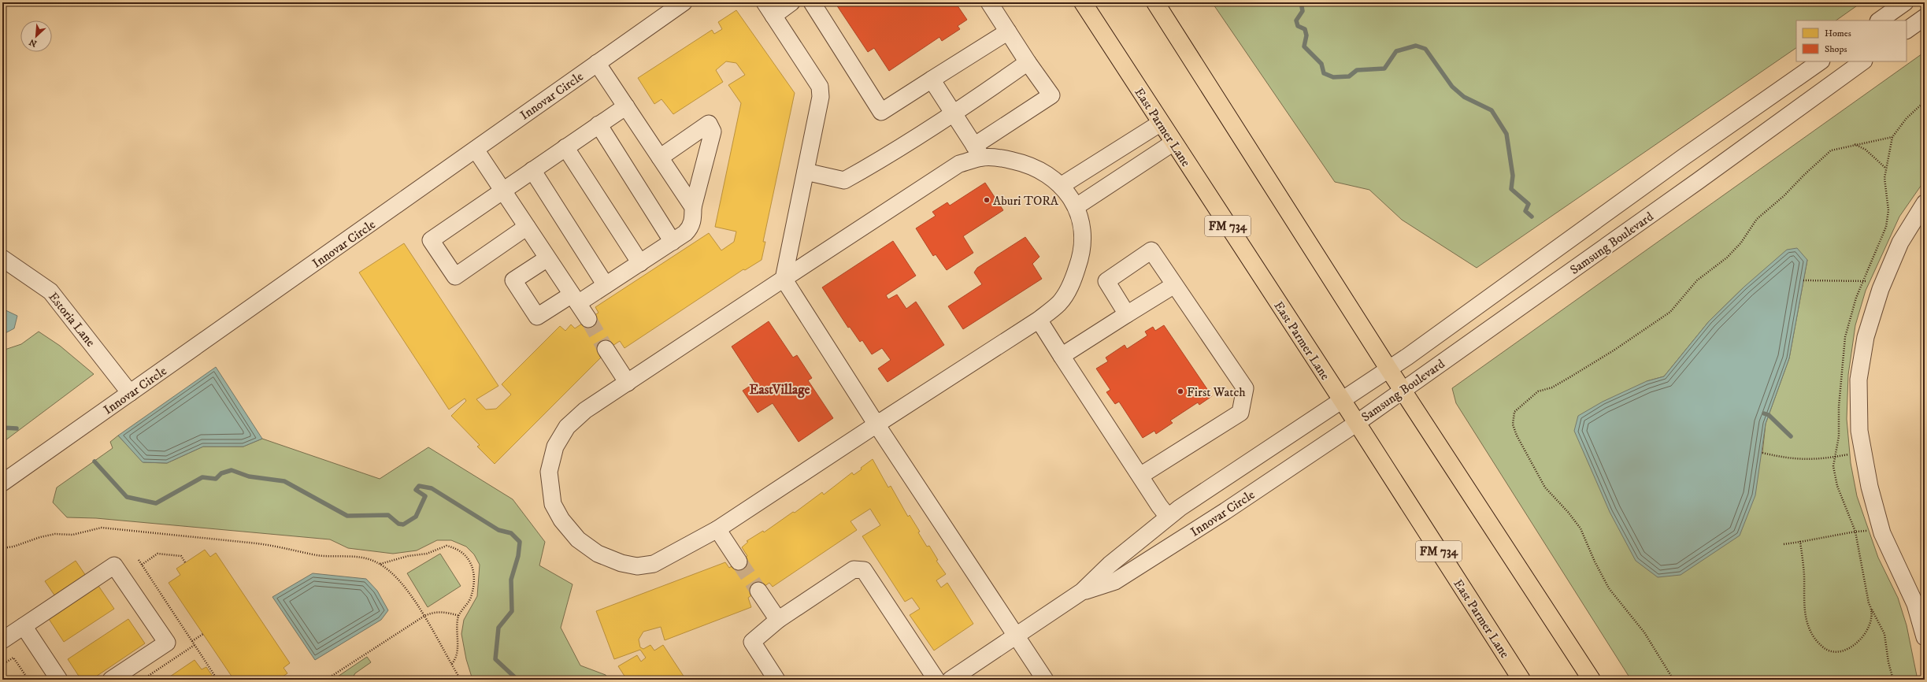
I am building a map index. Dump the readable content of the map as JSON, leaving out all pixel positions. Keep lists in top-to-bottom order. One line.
{"streets":{"main road":["East Parmer Lane","FM 734"],"street":["Innovar Circle","Samsung Boulevard","Estoria Lane"]},"crossings":[["Innovar Circle","East Parmer Lane"],["Innovar Circle","Samsung Boulevard"],["Innovar Circle","Estoria Lane"],["East Parmer Lane","Samsung Boulevard"]],"districts":["EastVillage"],"places":["Aburi TORA","First Watch"],"legend":["Homes","Shops"],"north":"bottom left"}
